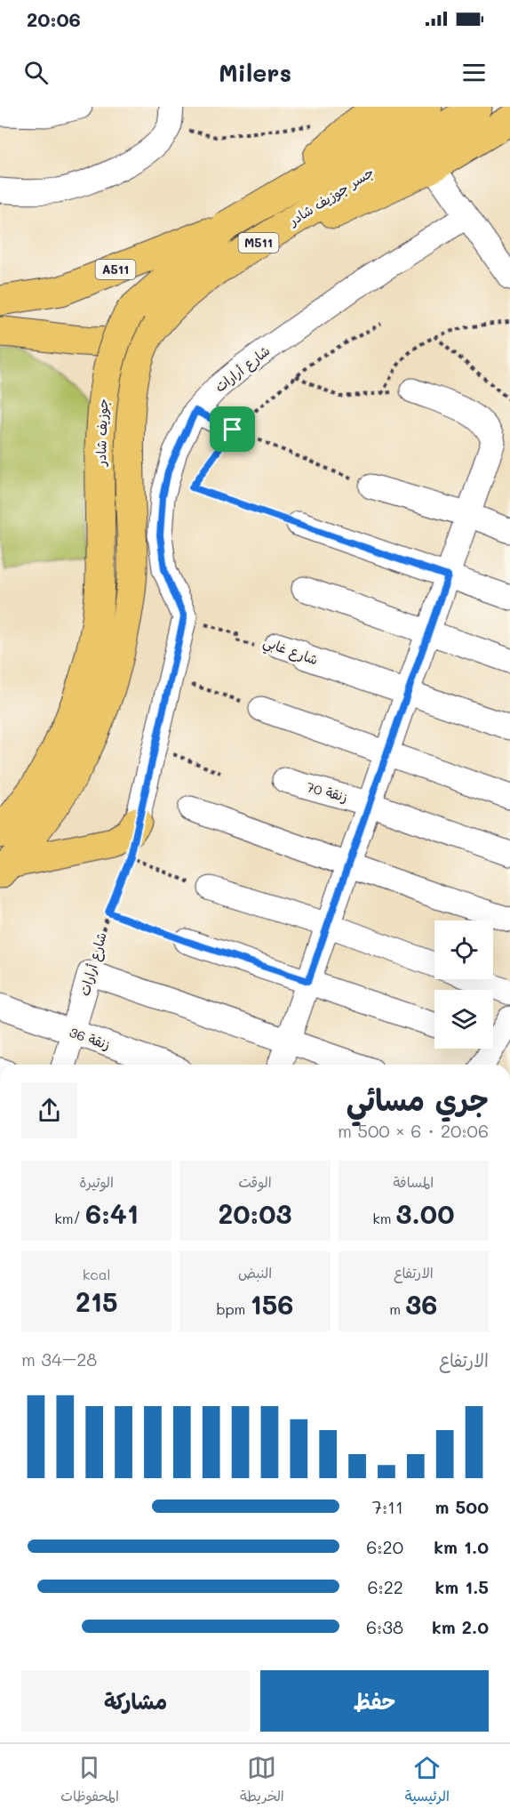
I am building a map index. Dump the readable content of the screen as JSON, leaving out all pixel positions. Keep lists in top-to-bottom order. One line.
{"streets":{"highway":["جسر جوزيف شادر","M511","A511","جوزيف شادر"],"street":["شارع أرارات","شارع غابي","زنقة 70","زنقة 36"]},"crossings":[["جسر جوزيف شادر","جوزيف شادر"],["A511","جوزيف شادر"],["شارع أرارات","شارع غابي"],["شارع أرارات","زنقة 36"]],"page":{"status":"20:06","header":"Milers","heading":["جري مسائي","20:06 · 6 × 500 m"],"stats":[["المسافة","3.00 km"],["الوقت","20:03"],["الوتيرة","6:41 /km"],["الارتفاع","36 m"],["النبض","156 bpm"],["kcal","215"]],"chart":["الارتفاع","28–34 m"],"list":[{"name":"500 m","note":"7:11"},{"name":"1.0 km","note":"6:20"},{"name":"1.5 km","note":"6:22"},{"name":"2.0 km","note":"6:38"}],"buttons":["حفظ","مشاركة"],"tabs":["الرئيسية","الخريطة","المحفوظات"]}}
